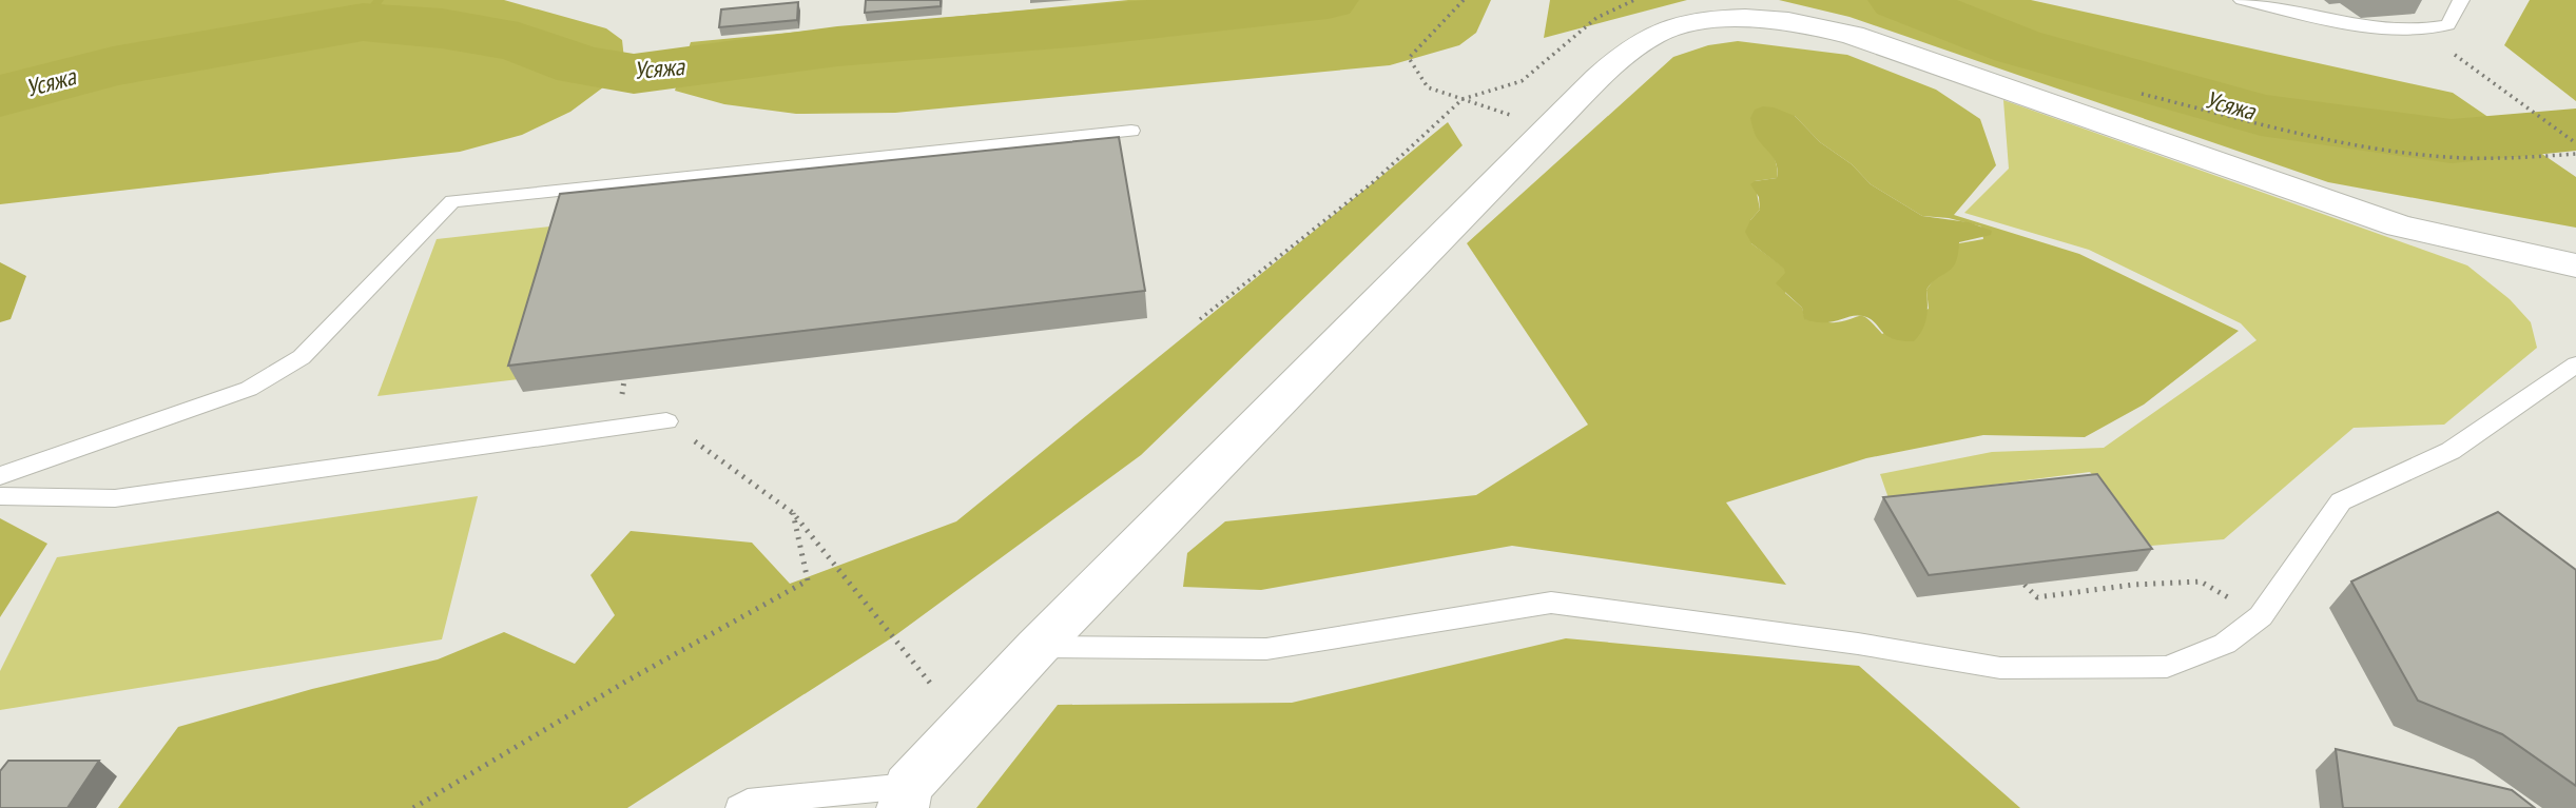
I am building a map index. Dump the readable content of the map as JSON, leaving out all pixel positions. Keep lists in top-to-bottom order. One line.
{"water":["Усяжа"]}
